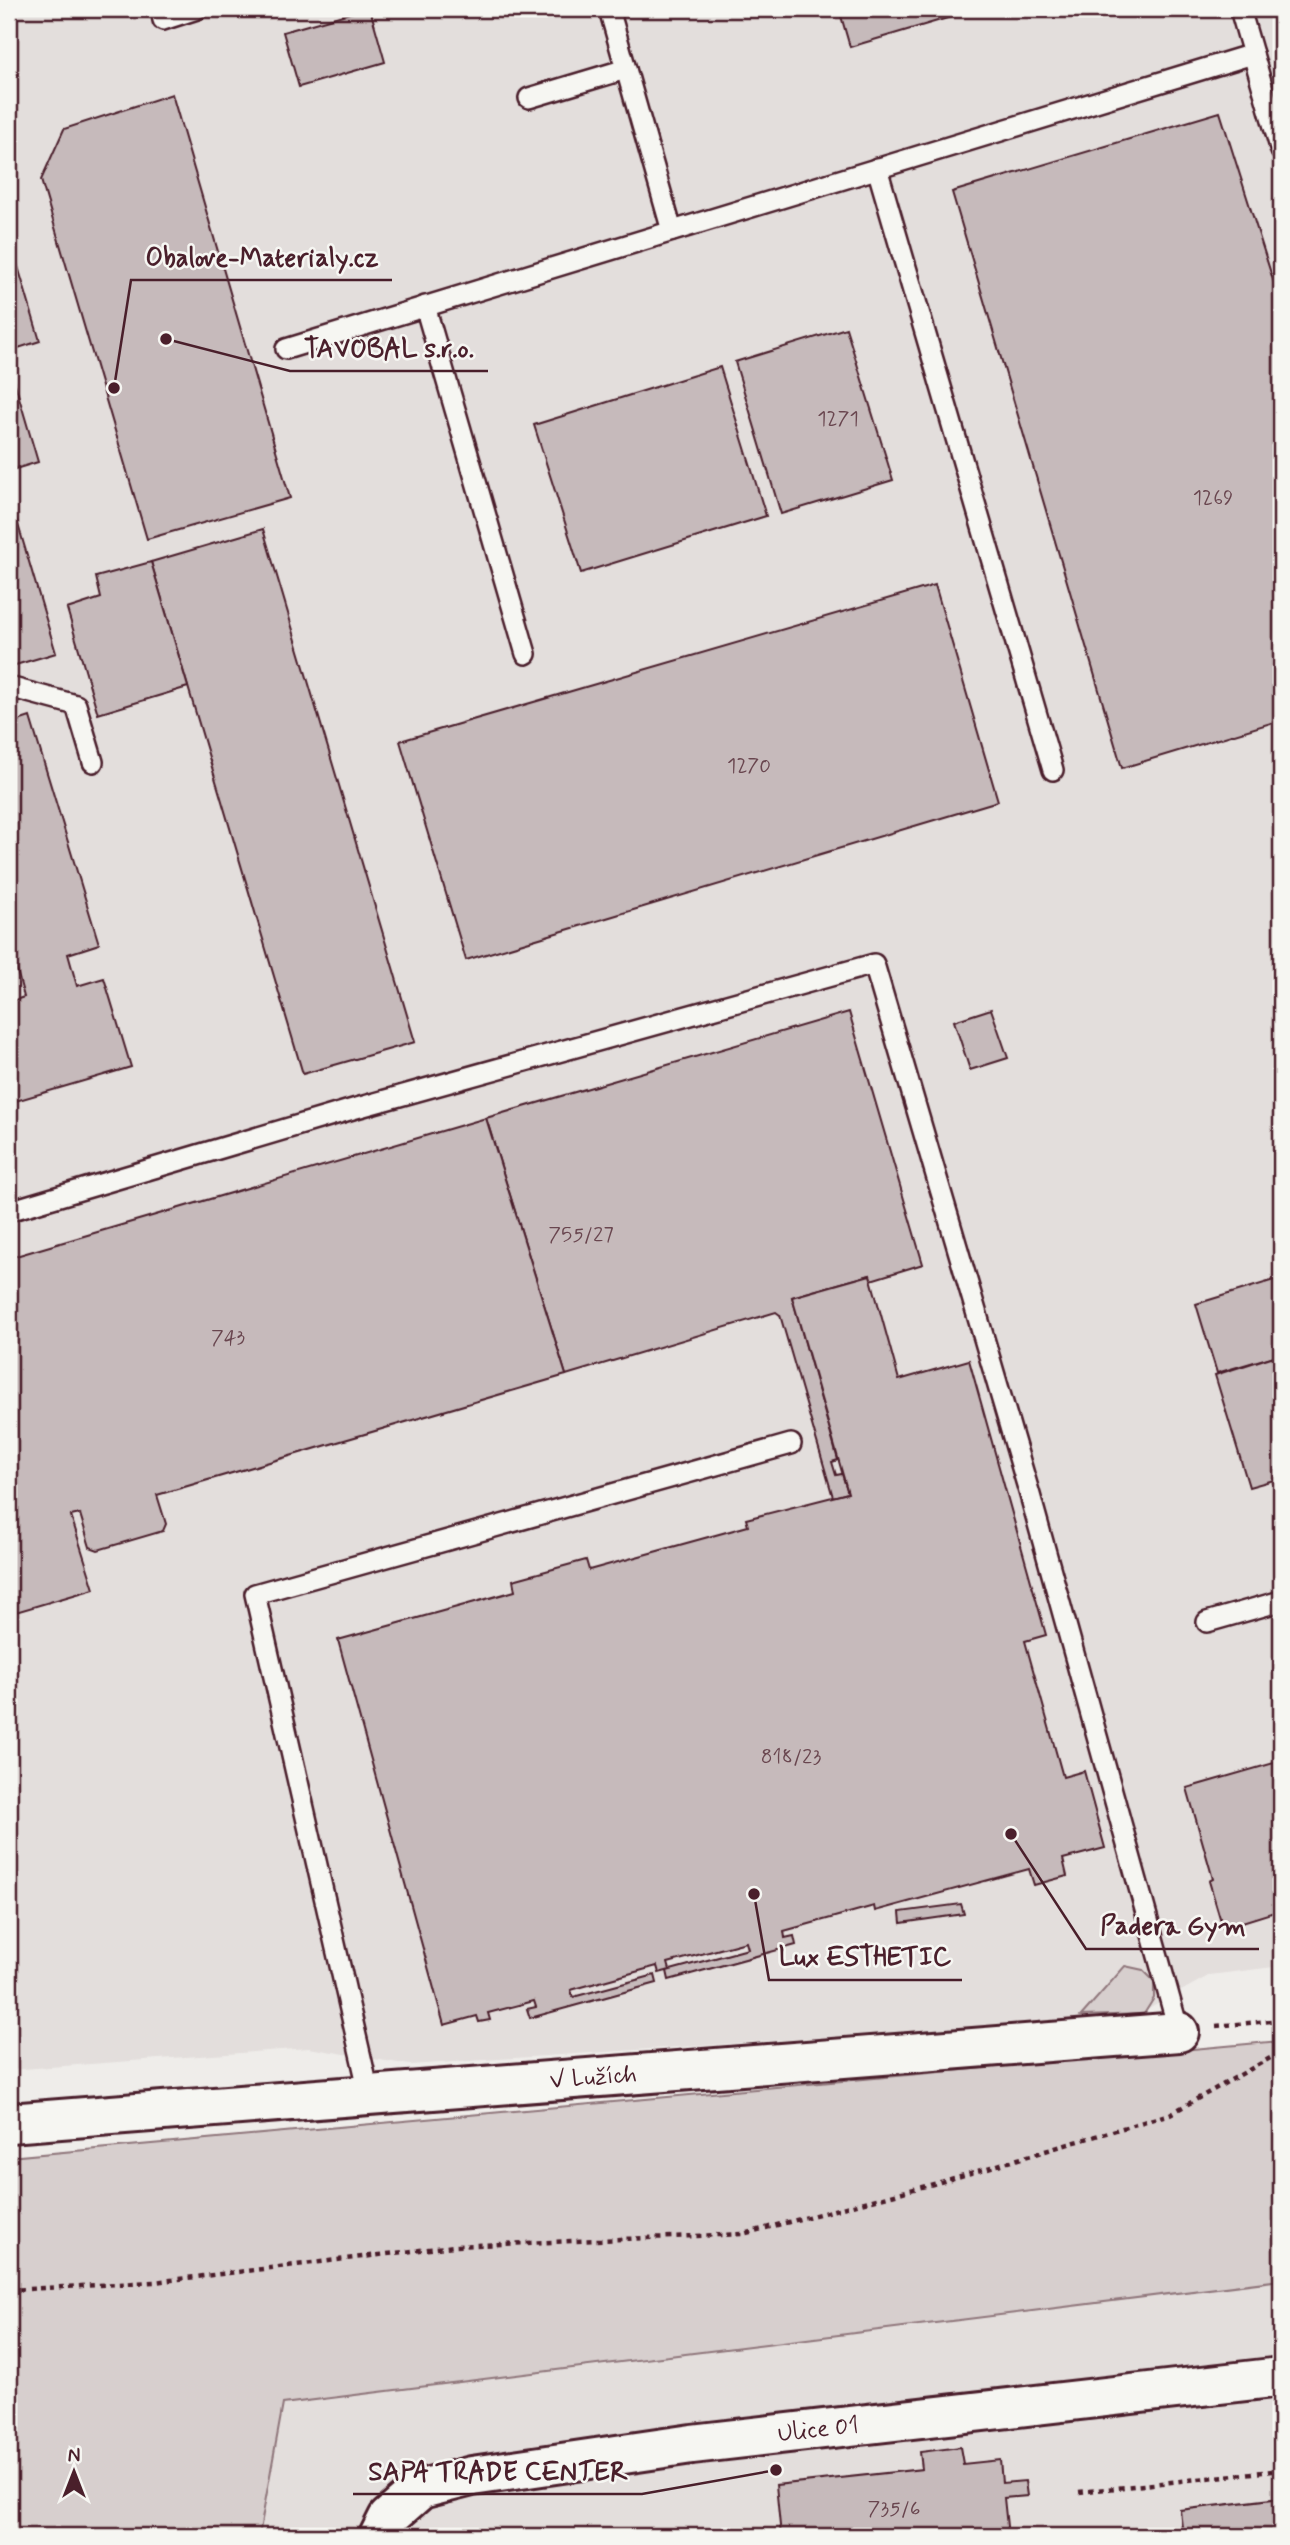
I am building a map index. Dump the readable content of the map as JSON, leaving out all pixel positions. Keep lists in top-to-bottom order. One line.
{"streets":{"street":["V Lužích","Ulice 01"]},"places":["TAVOBAL s.r.o.","Obalove-Materialy.cz","Padera Gym","Lux ESTHETIC","SAPA TRADE CENTER"],"house_numbers":["1271","1269","1270","755/27","743","818/23","735/6"],"north":"top"}
